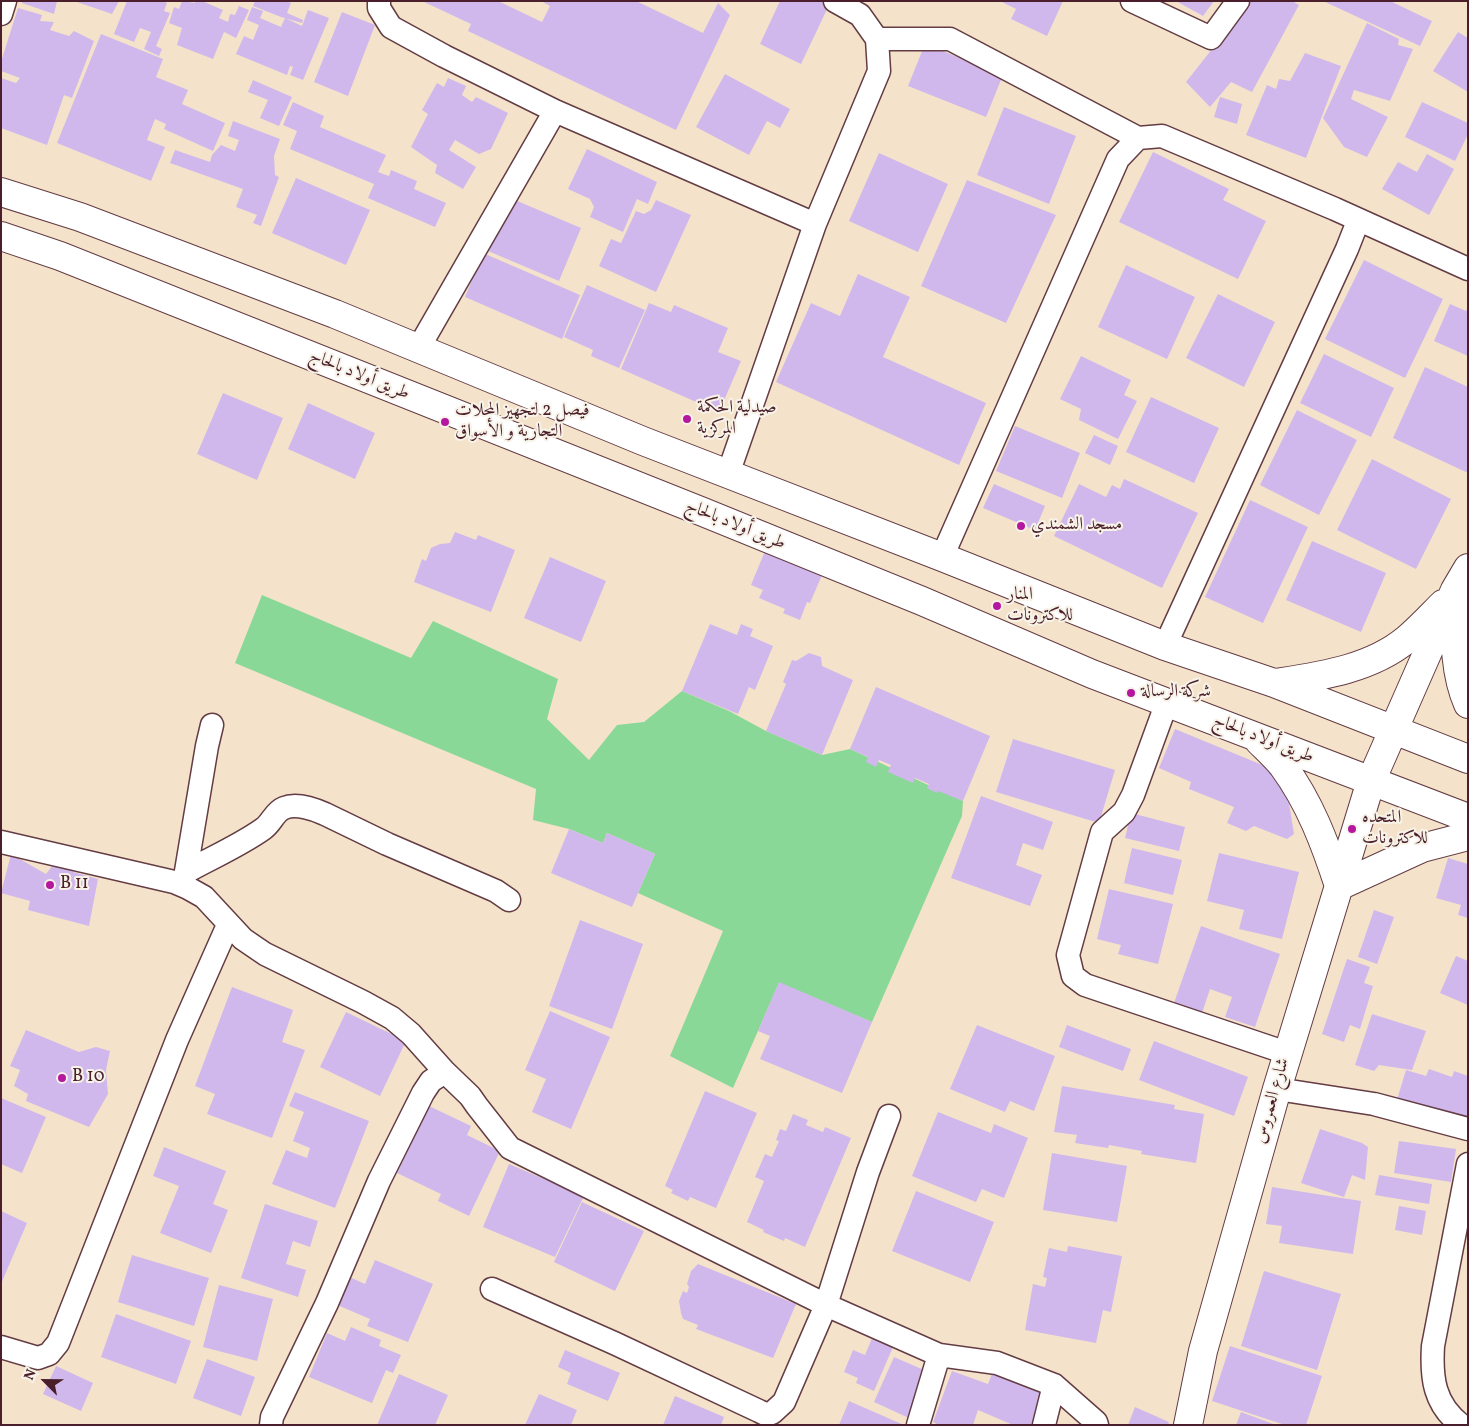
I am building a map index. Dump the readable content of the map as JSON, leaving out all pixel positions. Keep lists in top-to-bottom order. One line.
{"streets":{"main road":["طريق أولاد بالحاج","شارع العمروس"]},"crossings":[["طريق أولاد بالحاج","شارع العمروس"]],"places":["صيدلية الحكمة المركزية","فيصل 2 لتجهيز المحلات التجارية و الأسواق","مسجد الشمندي","المنار للاكترونات","شركة الرسالة","المتحده للاكترونات","B 11","B 10"],"north":"top left"}
